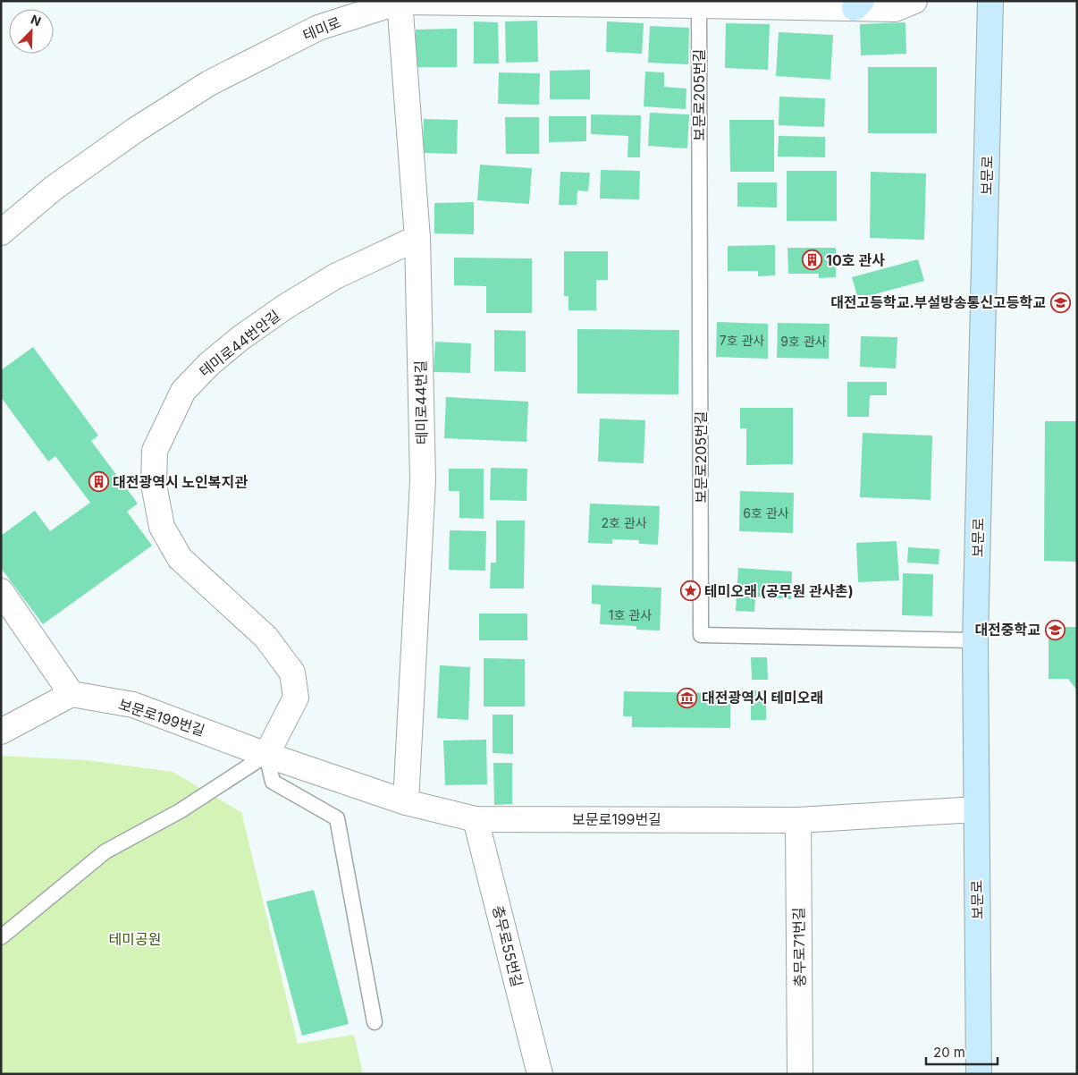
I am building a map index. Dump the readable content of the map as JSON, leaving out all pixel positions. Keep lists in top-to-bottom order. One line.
{"streets":{"main road":["보문로"],"street":["테미로","테미로44번안길","테미로44번길","보문로199번길","충무로55번길","충무로71번길"],"lane":["보문로205번길"]},"crossings":[["테미로","보문로205번길"],["테미로","테미로44번길"],["보문로205번길","보문로"],["보문로","보문로199번길"],["테미로44번안길","테미로44번길"],["테미로44번안길","보문로199번길"],["테미로44번길","보문로199번길"],["보문로199번길","충무로55번길"],["보문로199번길","충무로71번길"]],"parks":["테미공원"],"places":{"building":["10호 관사","대전광역시 노인복지관"],"school or university":["대전고등학교.부설방송통신고등학교","대전중학교"],"place":["테미오래 (공무원 관사촌)"],"museum":["대전광역시 테미오래"]},"house_numbers":["7호 관사","9호 관사","6호 관사","2호 관사","1호 관사"],"scale_bar":"20 m","north":"top right"}
